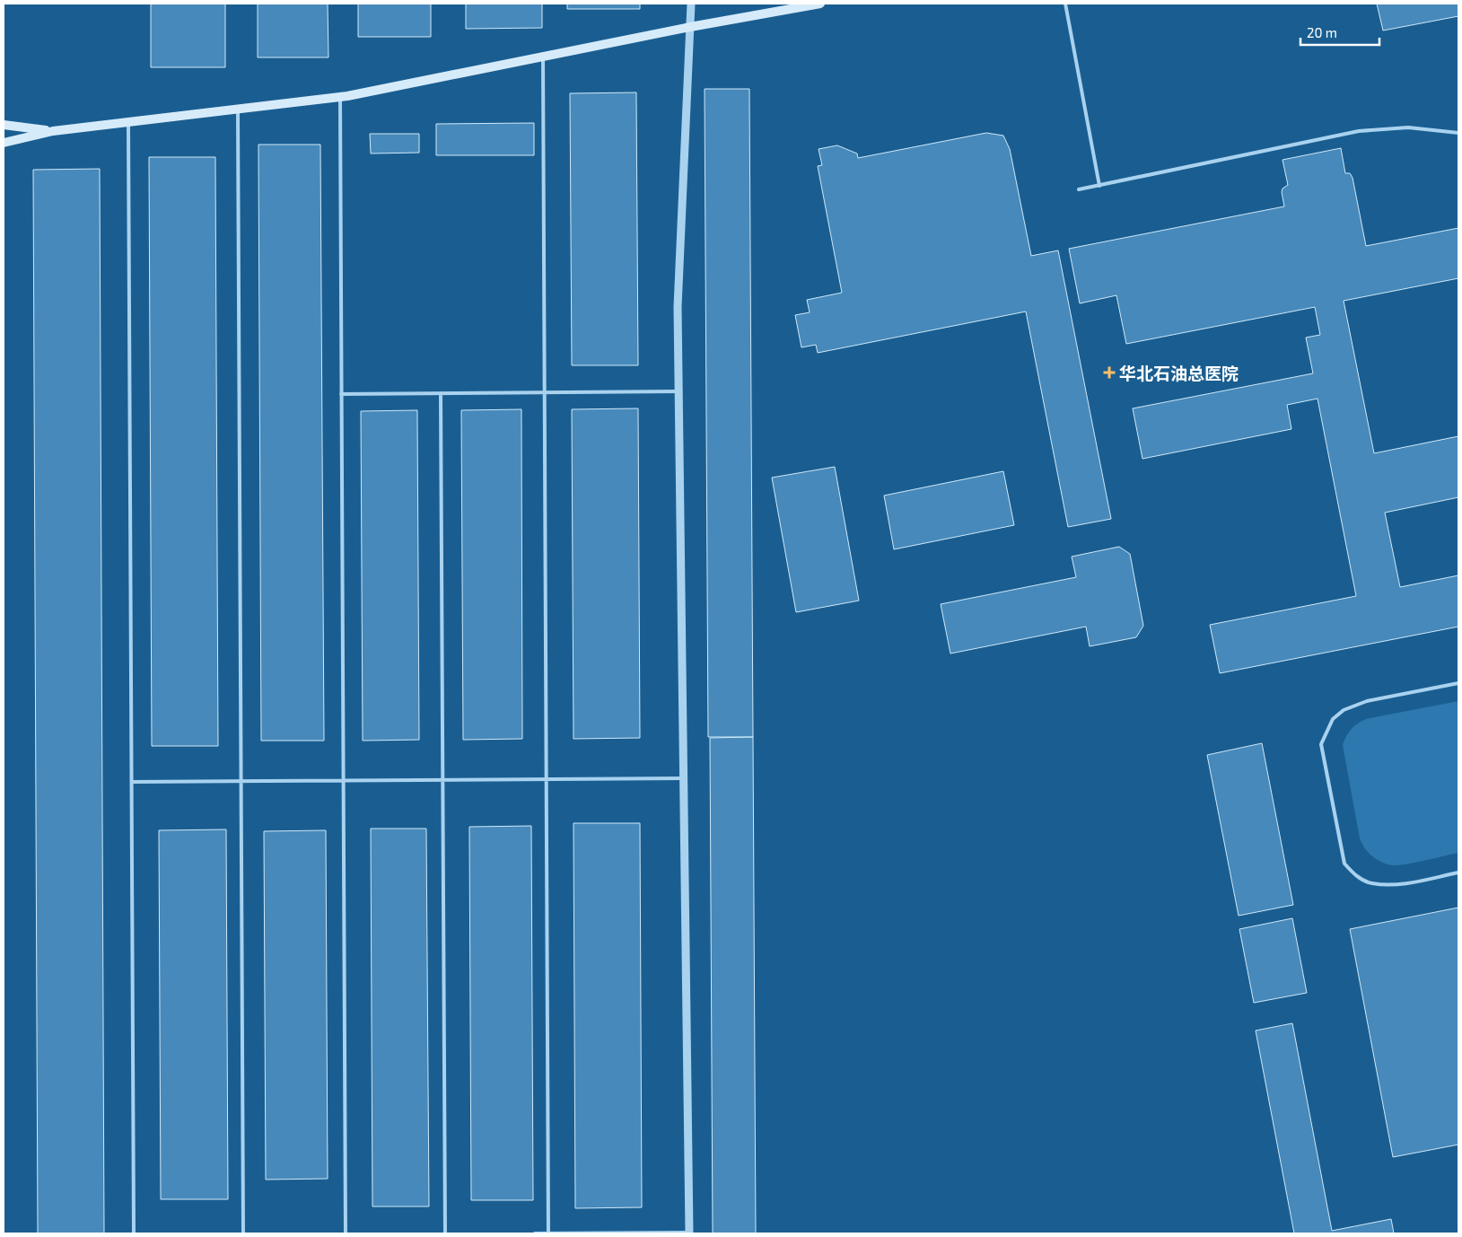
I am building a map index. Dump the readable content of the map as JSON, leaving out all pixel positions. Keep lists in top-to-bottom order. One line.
{"places":{"health":["华北石油总医院"]},"scale_bar":"20 m"}
